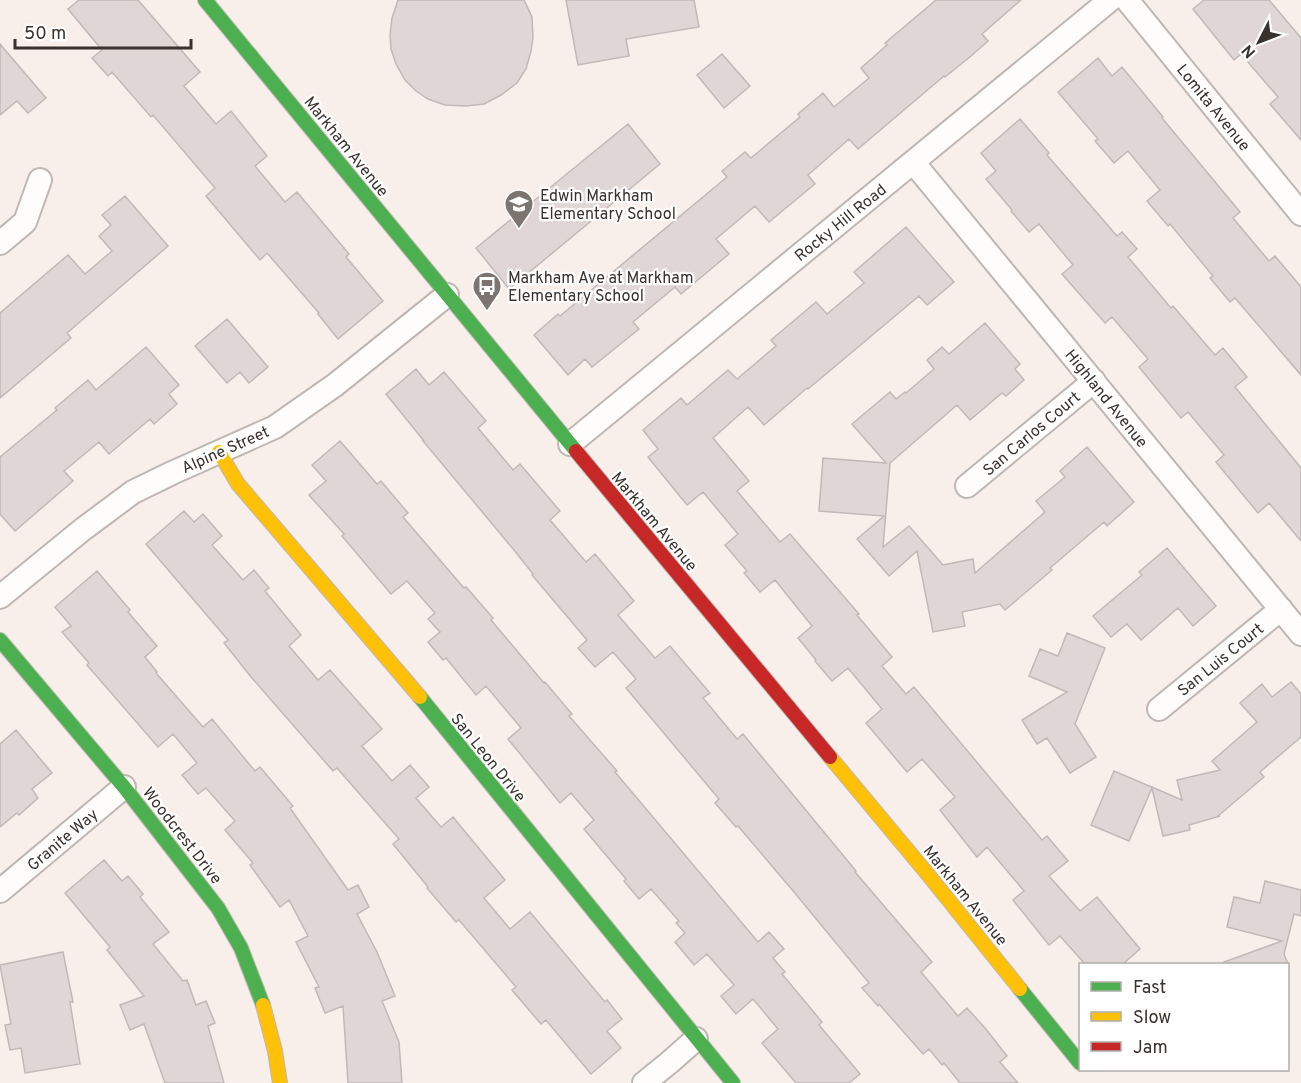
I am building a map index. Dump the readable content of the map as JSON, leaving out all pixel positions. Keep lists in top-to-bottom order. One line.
{"streets":{"street":["Lomita Avenue","Markham Avenue","Rocky Hill Road","Highland Avenue","San Carlos Court","Alpine Street","San Luis Court","San Leon Drive","Woodcrest Drive","Granite Way"]},"crossings":[["Markham Avenue","Rocky Hill Road"],["Markham Avenue","Alpine Street"],["Rocky Hill Road","Highland Avenue"],["Highland Avenue","San Carlos Court"],["Highland Avenue","San Luis Court"],["Alpine Street","San Leon Drive"],["Woodcrest Drive","Granite Way"]],"places":{"school or university":["Edwin Markham Elementary School"],"bus stop":["Markham Ave at Markham Elementary School"]},"legend":["Fast","Slow","Jam"],"scale_bar":"50 m","north":"bottom left"}
